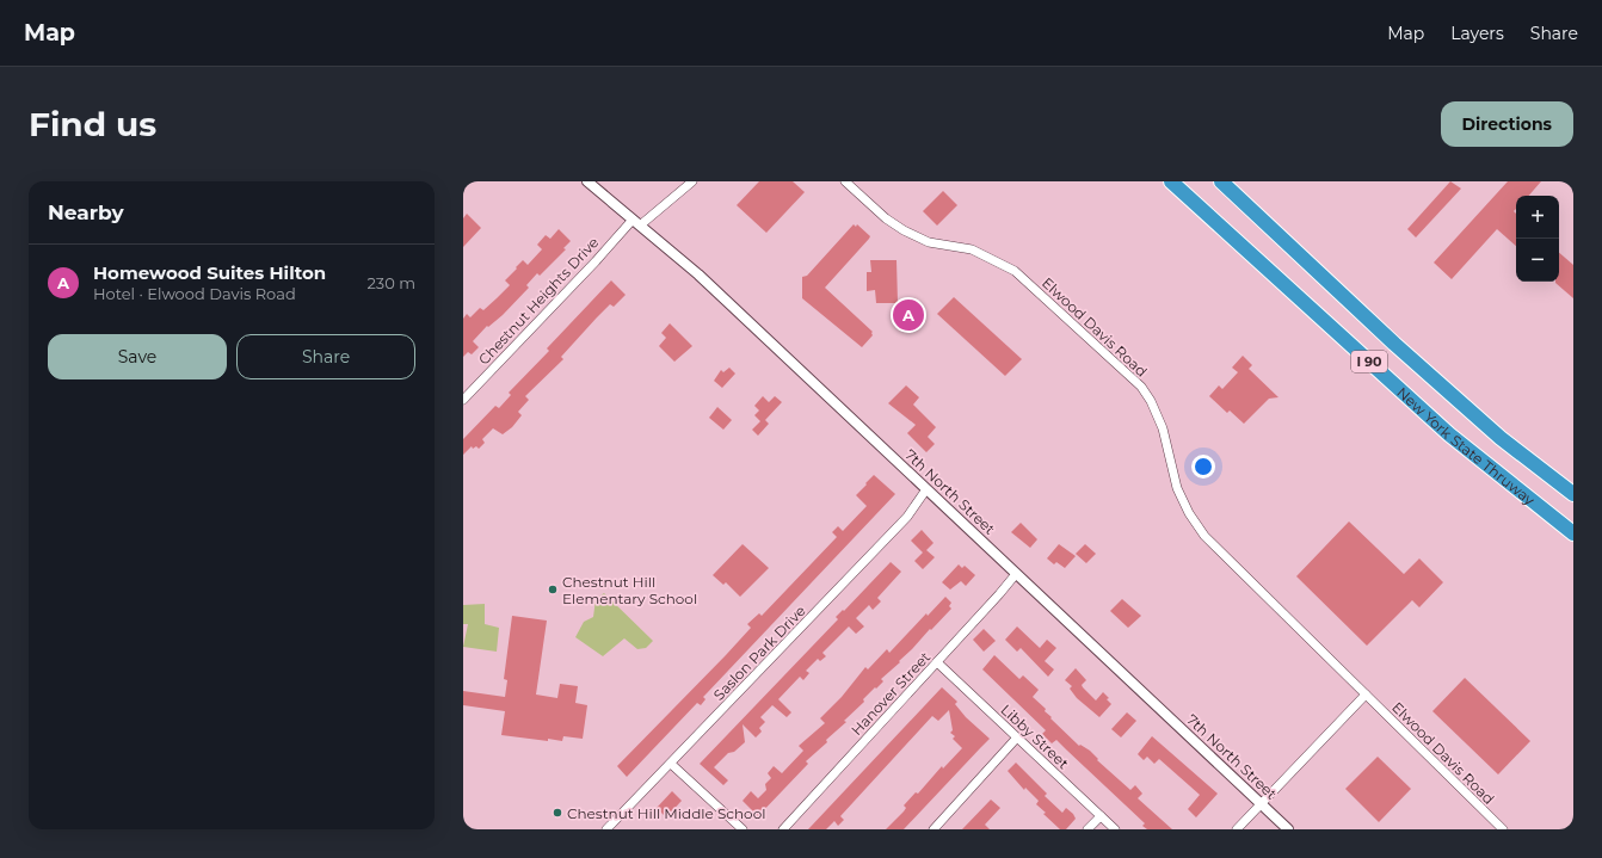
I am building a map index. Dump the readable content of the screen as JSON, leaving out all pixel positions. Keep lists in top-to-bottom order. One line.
{"streets":{"highway":["I 90","New York State Thruway"],"street":["Chestnut Heights Drive","Elwood Davis Road","7th North Street","Saslon Park Drive","Hanover Street","Libby Street"]},"crossings":[["Chestnut Heights Drive","7th North Street"],["7th North Street","Saslon Park Drive"],["7th North Street","Hanover Street"],["Hanover Street","Libby Street"]],"places":["Chestnut Hill Elementary School","Chestnut Hill Middle School"],"page":{"header":"Map","nav":["Map","Layers","Share"],"buttons":["Directions",["Save","Share"]],"title":"Find us","heading":"Nearby","map_buttons":["+","−"],"list":[{"mark":"A","name":"Homewood Suites Hilton","note":"Hotel · Elwood Davis Road","value":"230 m"}],"pins":"A"}}
